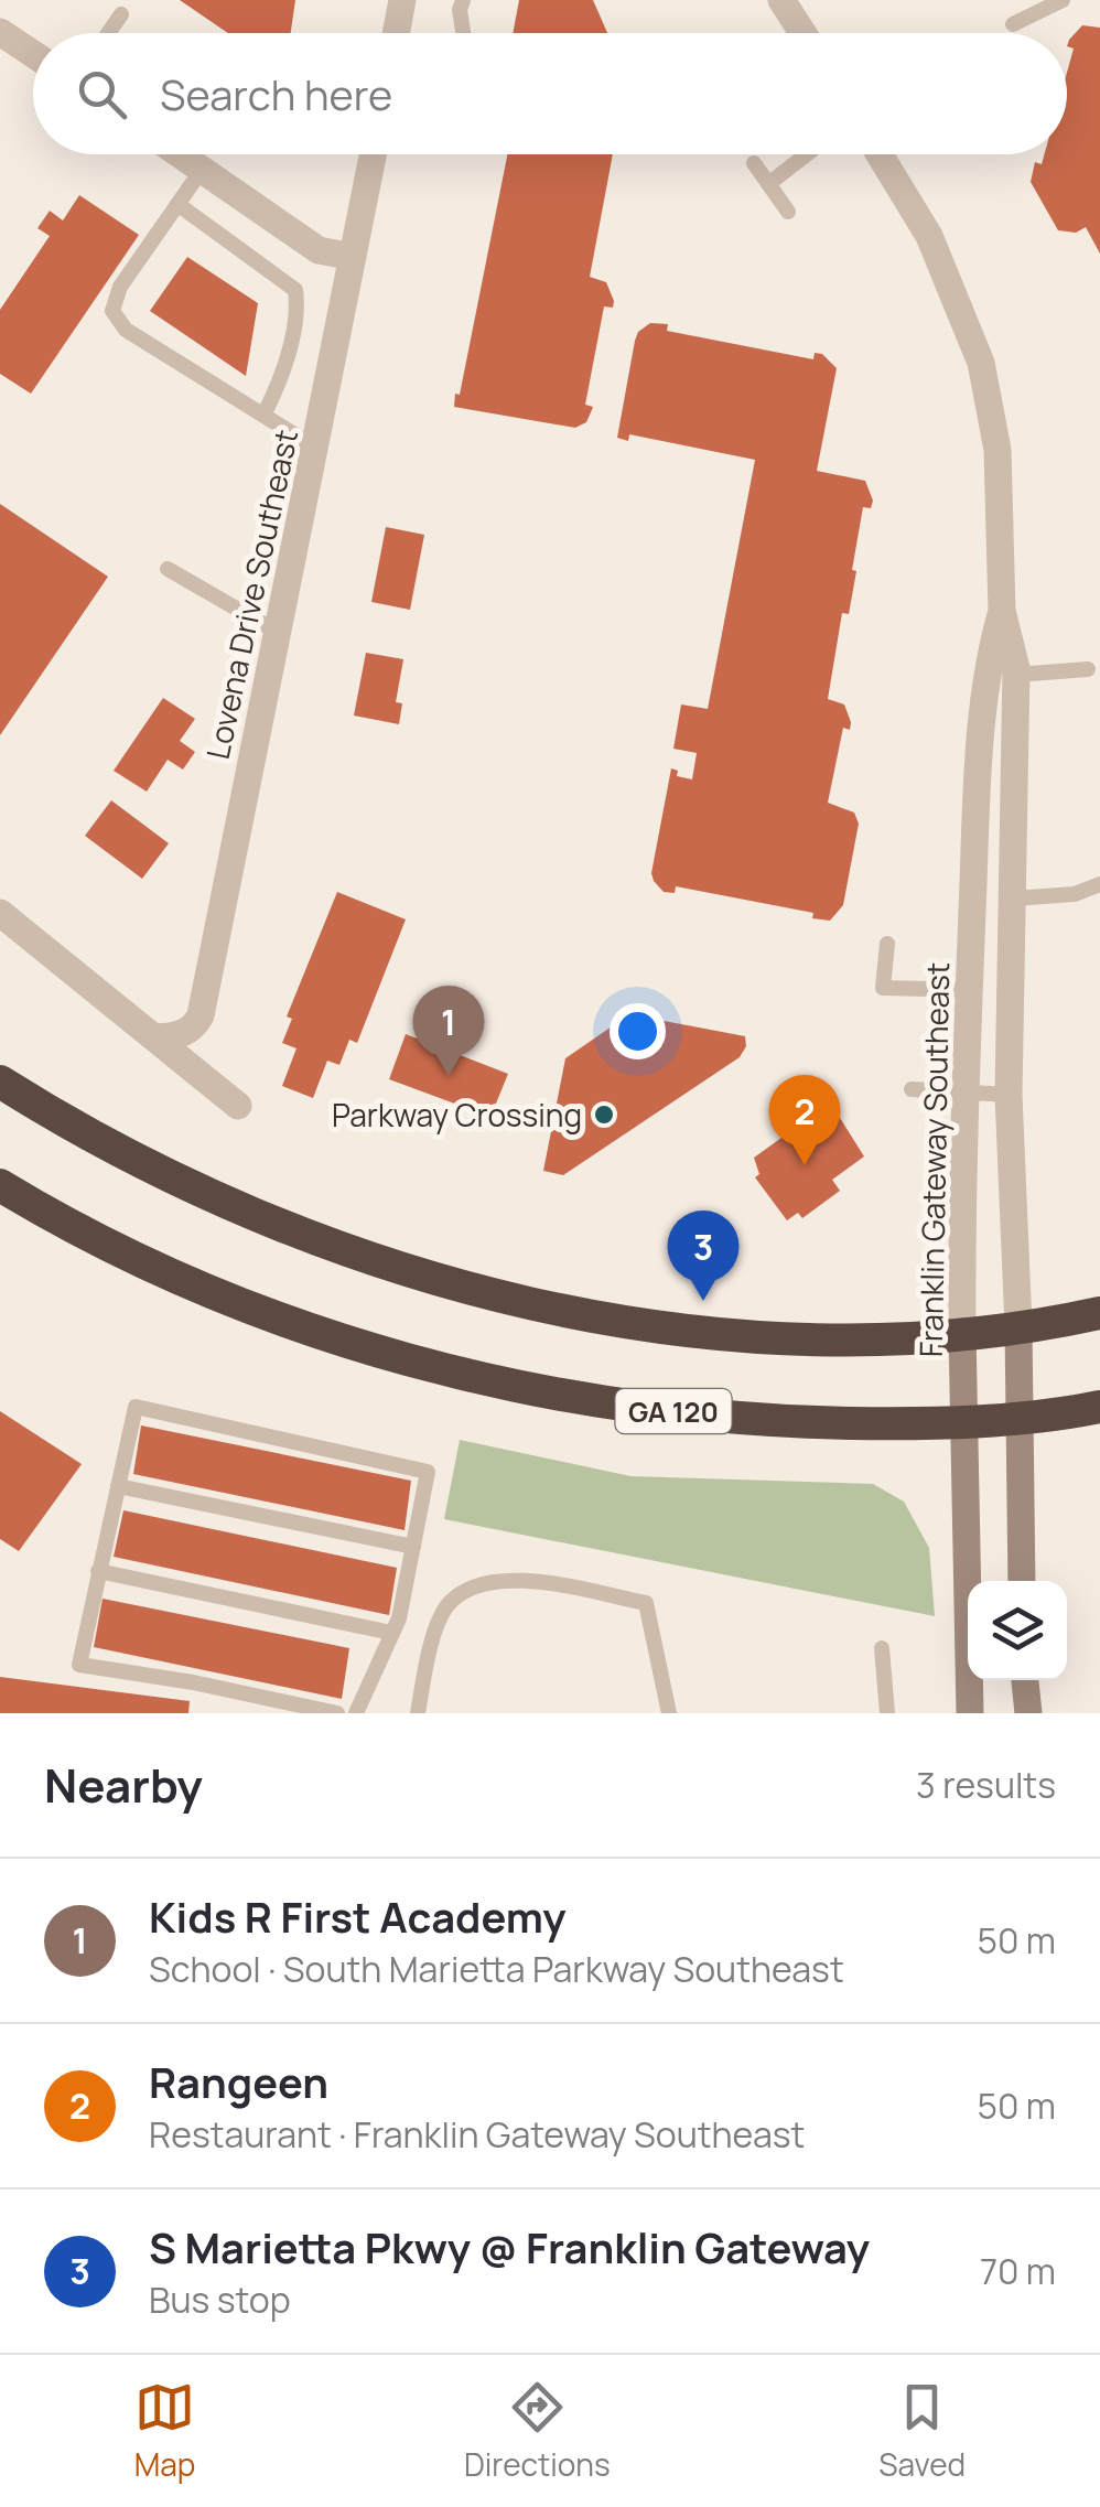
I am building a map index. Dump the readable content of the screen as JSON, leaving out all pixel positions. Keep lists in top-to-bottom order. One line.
{"streets":{"highway":["GA 120"],"street":["Lovena Drive Southeast","Franklin Gateway Southeast"]},"crossings":[["Franklin Gateway Southeast","GA 120"]],"places":["Parkway Crossing"],"page":{"search":"Search here","pins":["1","2","3"],"heading":["Nearby","3 results"],"list":[{"mark":"1","name":"Kids R First Academy","note":"School · South Marietta Parkway Southeast","value":"50 m"},{"mark":"2","name":"Rangeen","note":"Restaurant · Franklin Gateway Southeast","value":"50 m"},{"mark":"3","name":"S Marietta Pkwy @ Franklin Gateway","note":"Bus stop","value":"70 m"}],"nav":["Map","Directions","Saved"]}}
